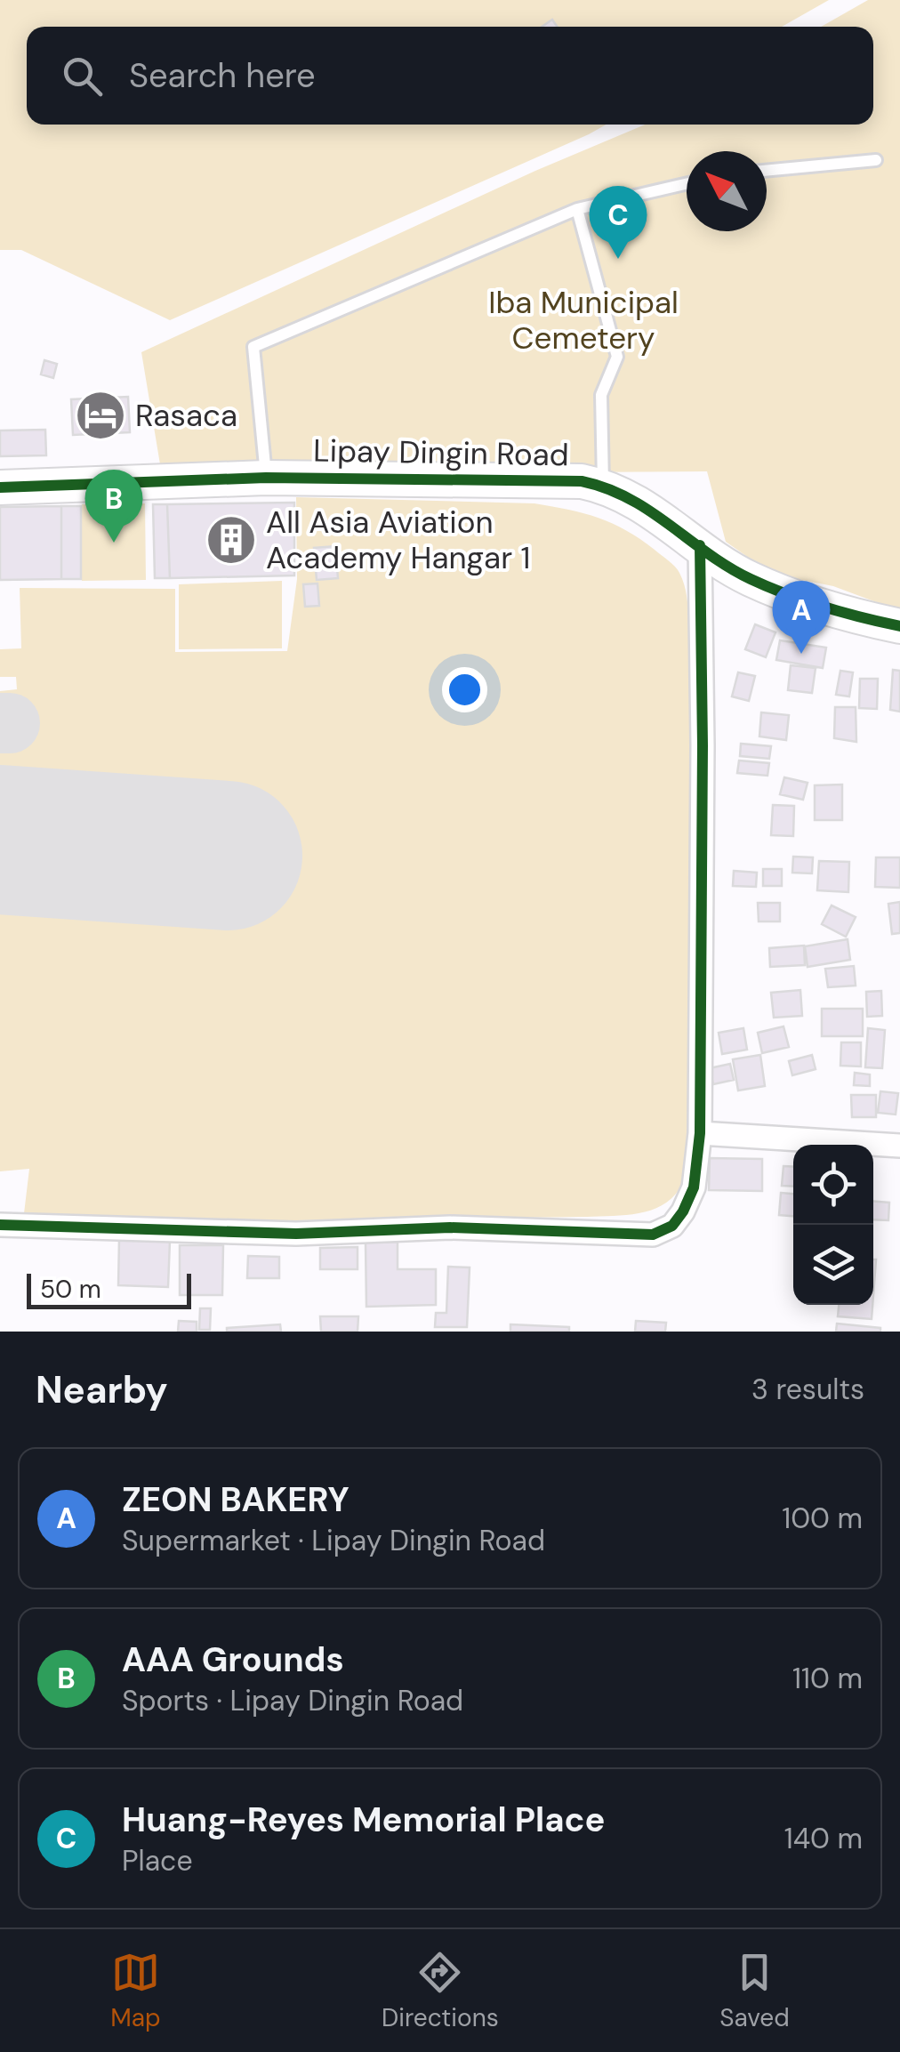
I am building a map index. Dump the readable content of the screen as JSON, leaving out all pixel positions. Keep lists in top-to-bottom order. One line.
{"streets":{"street":["Lipay Dingin Road"]},"parks":["Iba Municipal Cemetery"],"places":{"hotel":["Rasaca"],"building":["All Asia Aviation Academy Hangar 1"]},"scale_bar":"50 m","north":"top left","page":{"search":"Search here","pins":["C","B","A"],"scale":"50 m","heading":["Nearby","3 results"],"list":[{"mark":"A","name":"ZEON BAKERY","note":"Supermarket · Lipay Dingin Road","value":"100 m"},{"mark":"B","name":"AAA Grounds","note":"Sports · Lipay Dingin Road","value":"110 m"},{"mark":"C","name":"Huang-Reyes Memorial Place","note":"Place","value":"140 m"}],"nav":["Map","Directions","Saved"]}}
